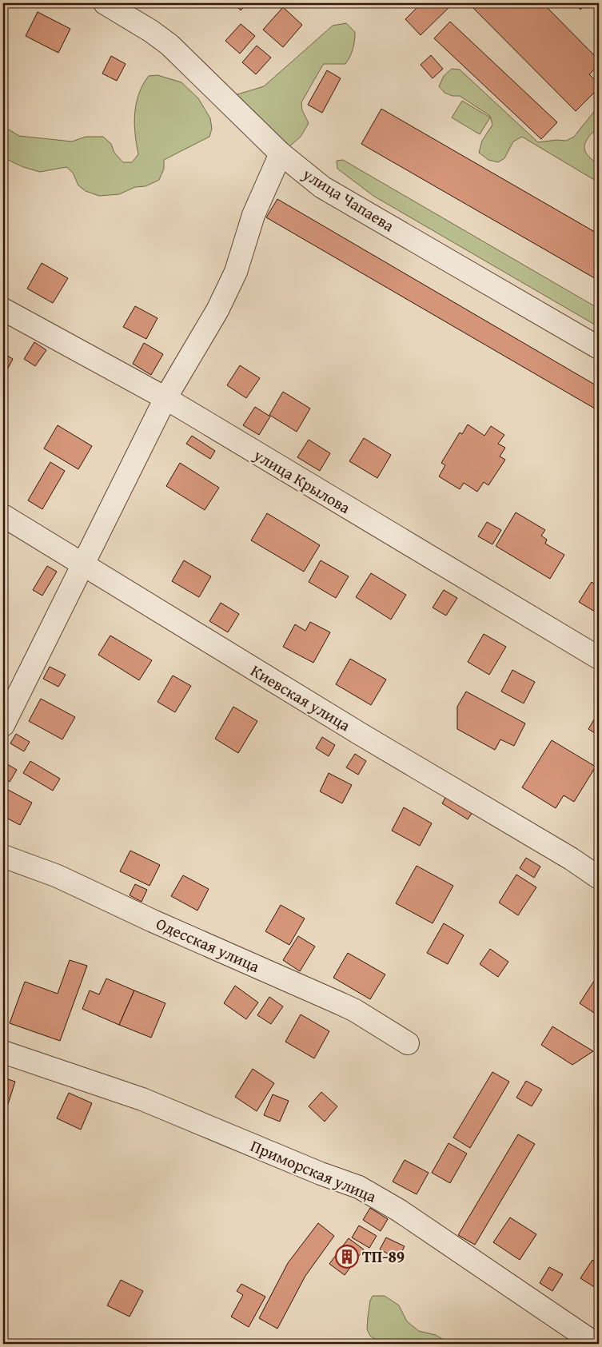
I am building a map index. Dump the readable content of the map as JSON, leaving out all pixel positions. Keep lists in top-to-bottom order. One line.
{"streets":{"street":["улица Чапаева","улица Крылова","Киевская улица","Одесская улица","Приморская улица"]},"places":{"building":["ТП-89"]}}
